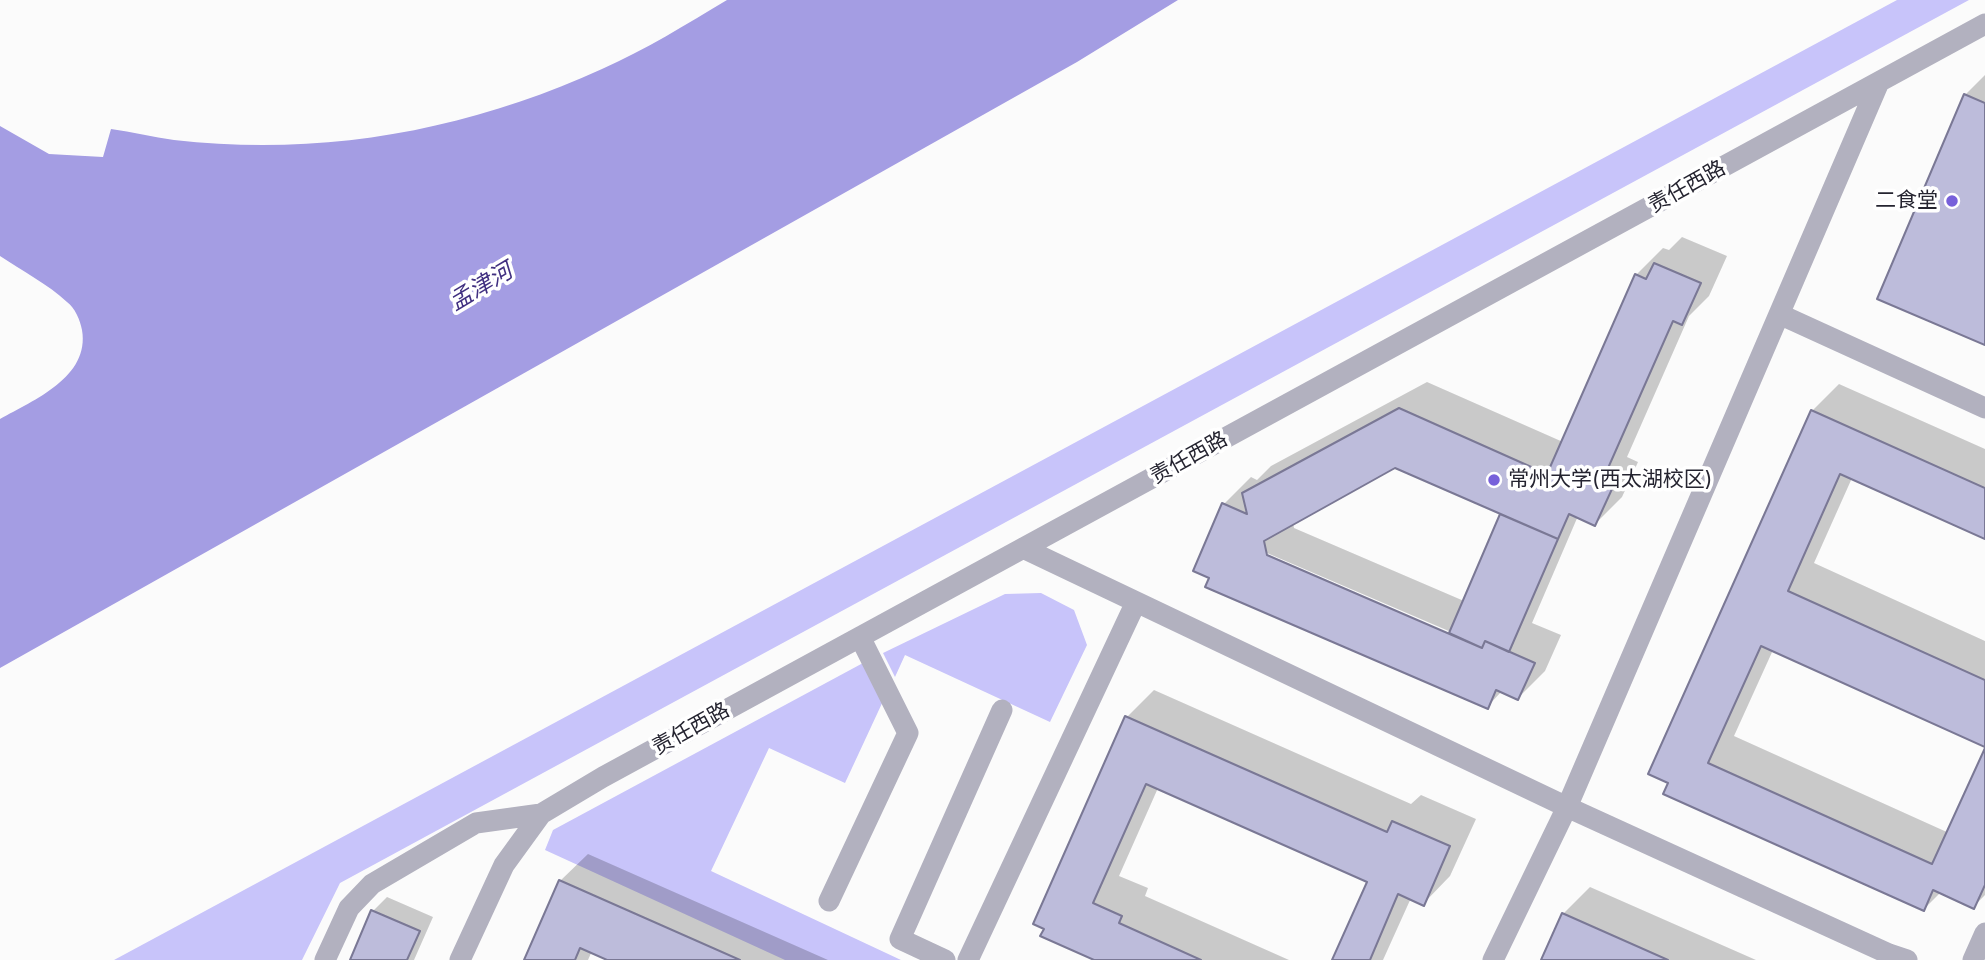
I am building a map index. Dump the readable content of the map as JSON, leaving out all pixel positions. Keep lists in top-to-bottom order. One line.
{"streets":{"lane":["责任西路"]},"water":["孟津河"],"places":["二食堂","常州大学(西太湖校区)"]}
